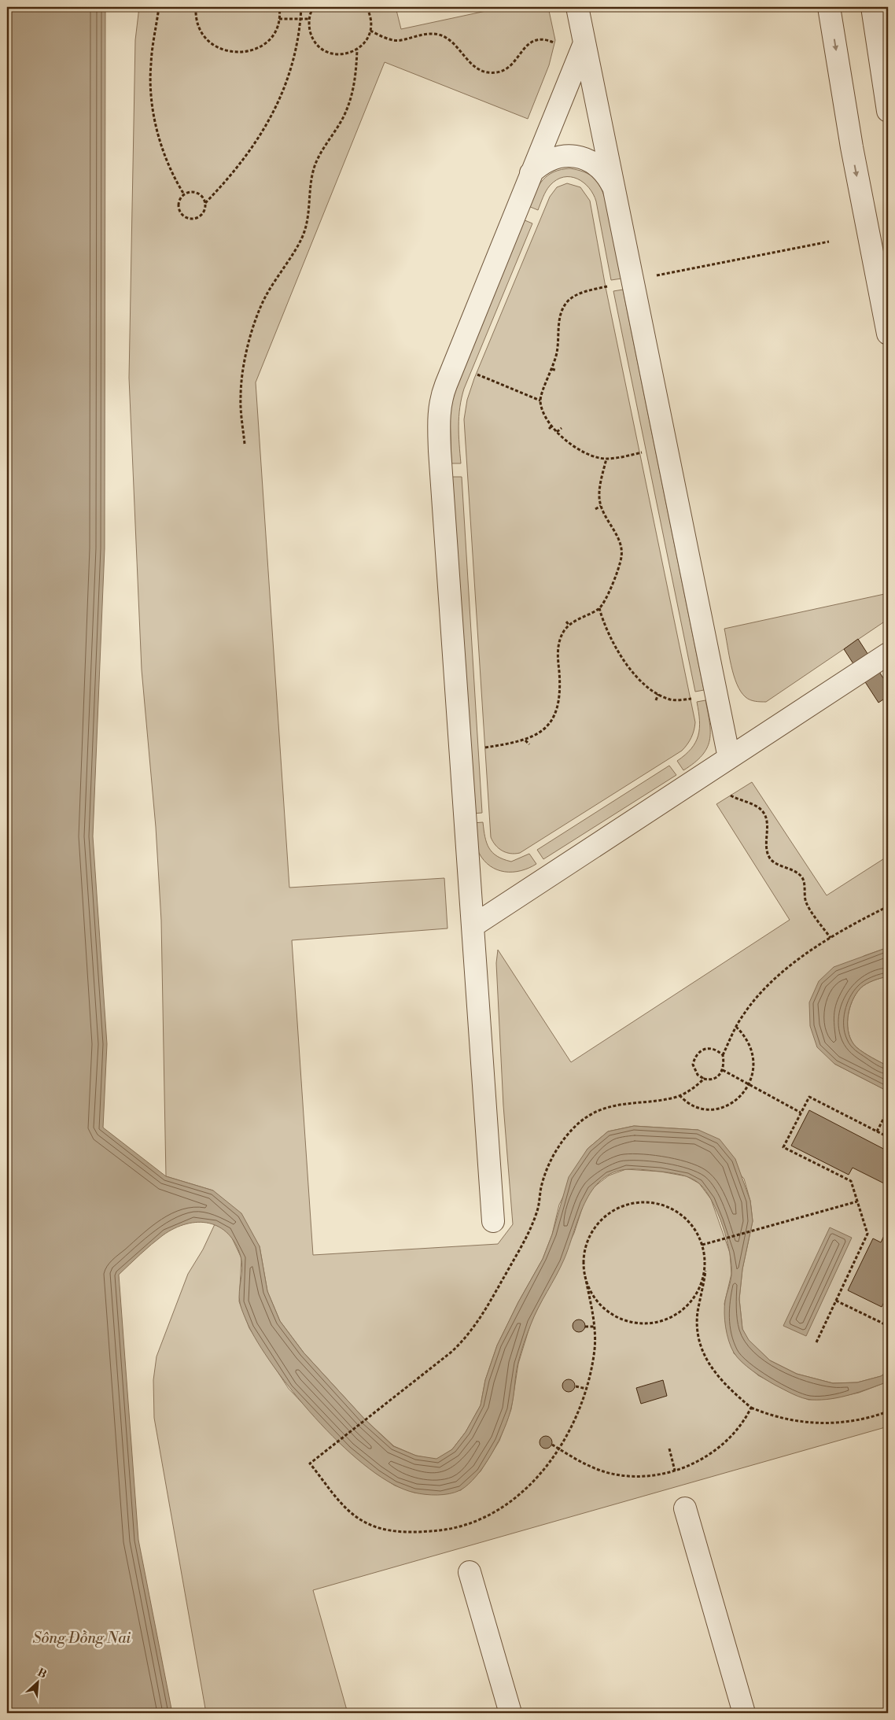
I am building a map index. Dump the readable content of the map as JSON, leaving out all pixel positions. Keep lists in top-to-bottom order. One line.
{"water":["Sông Đồng Nai"],"north":"top right"}
